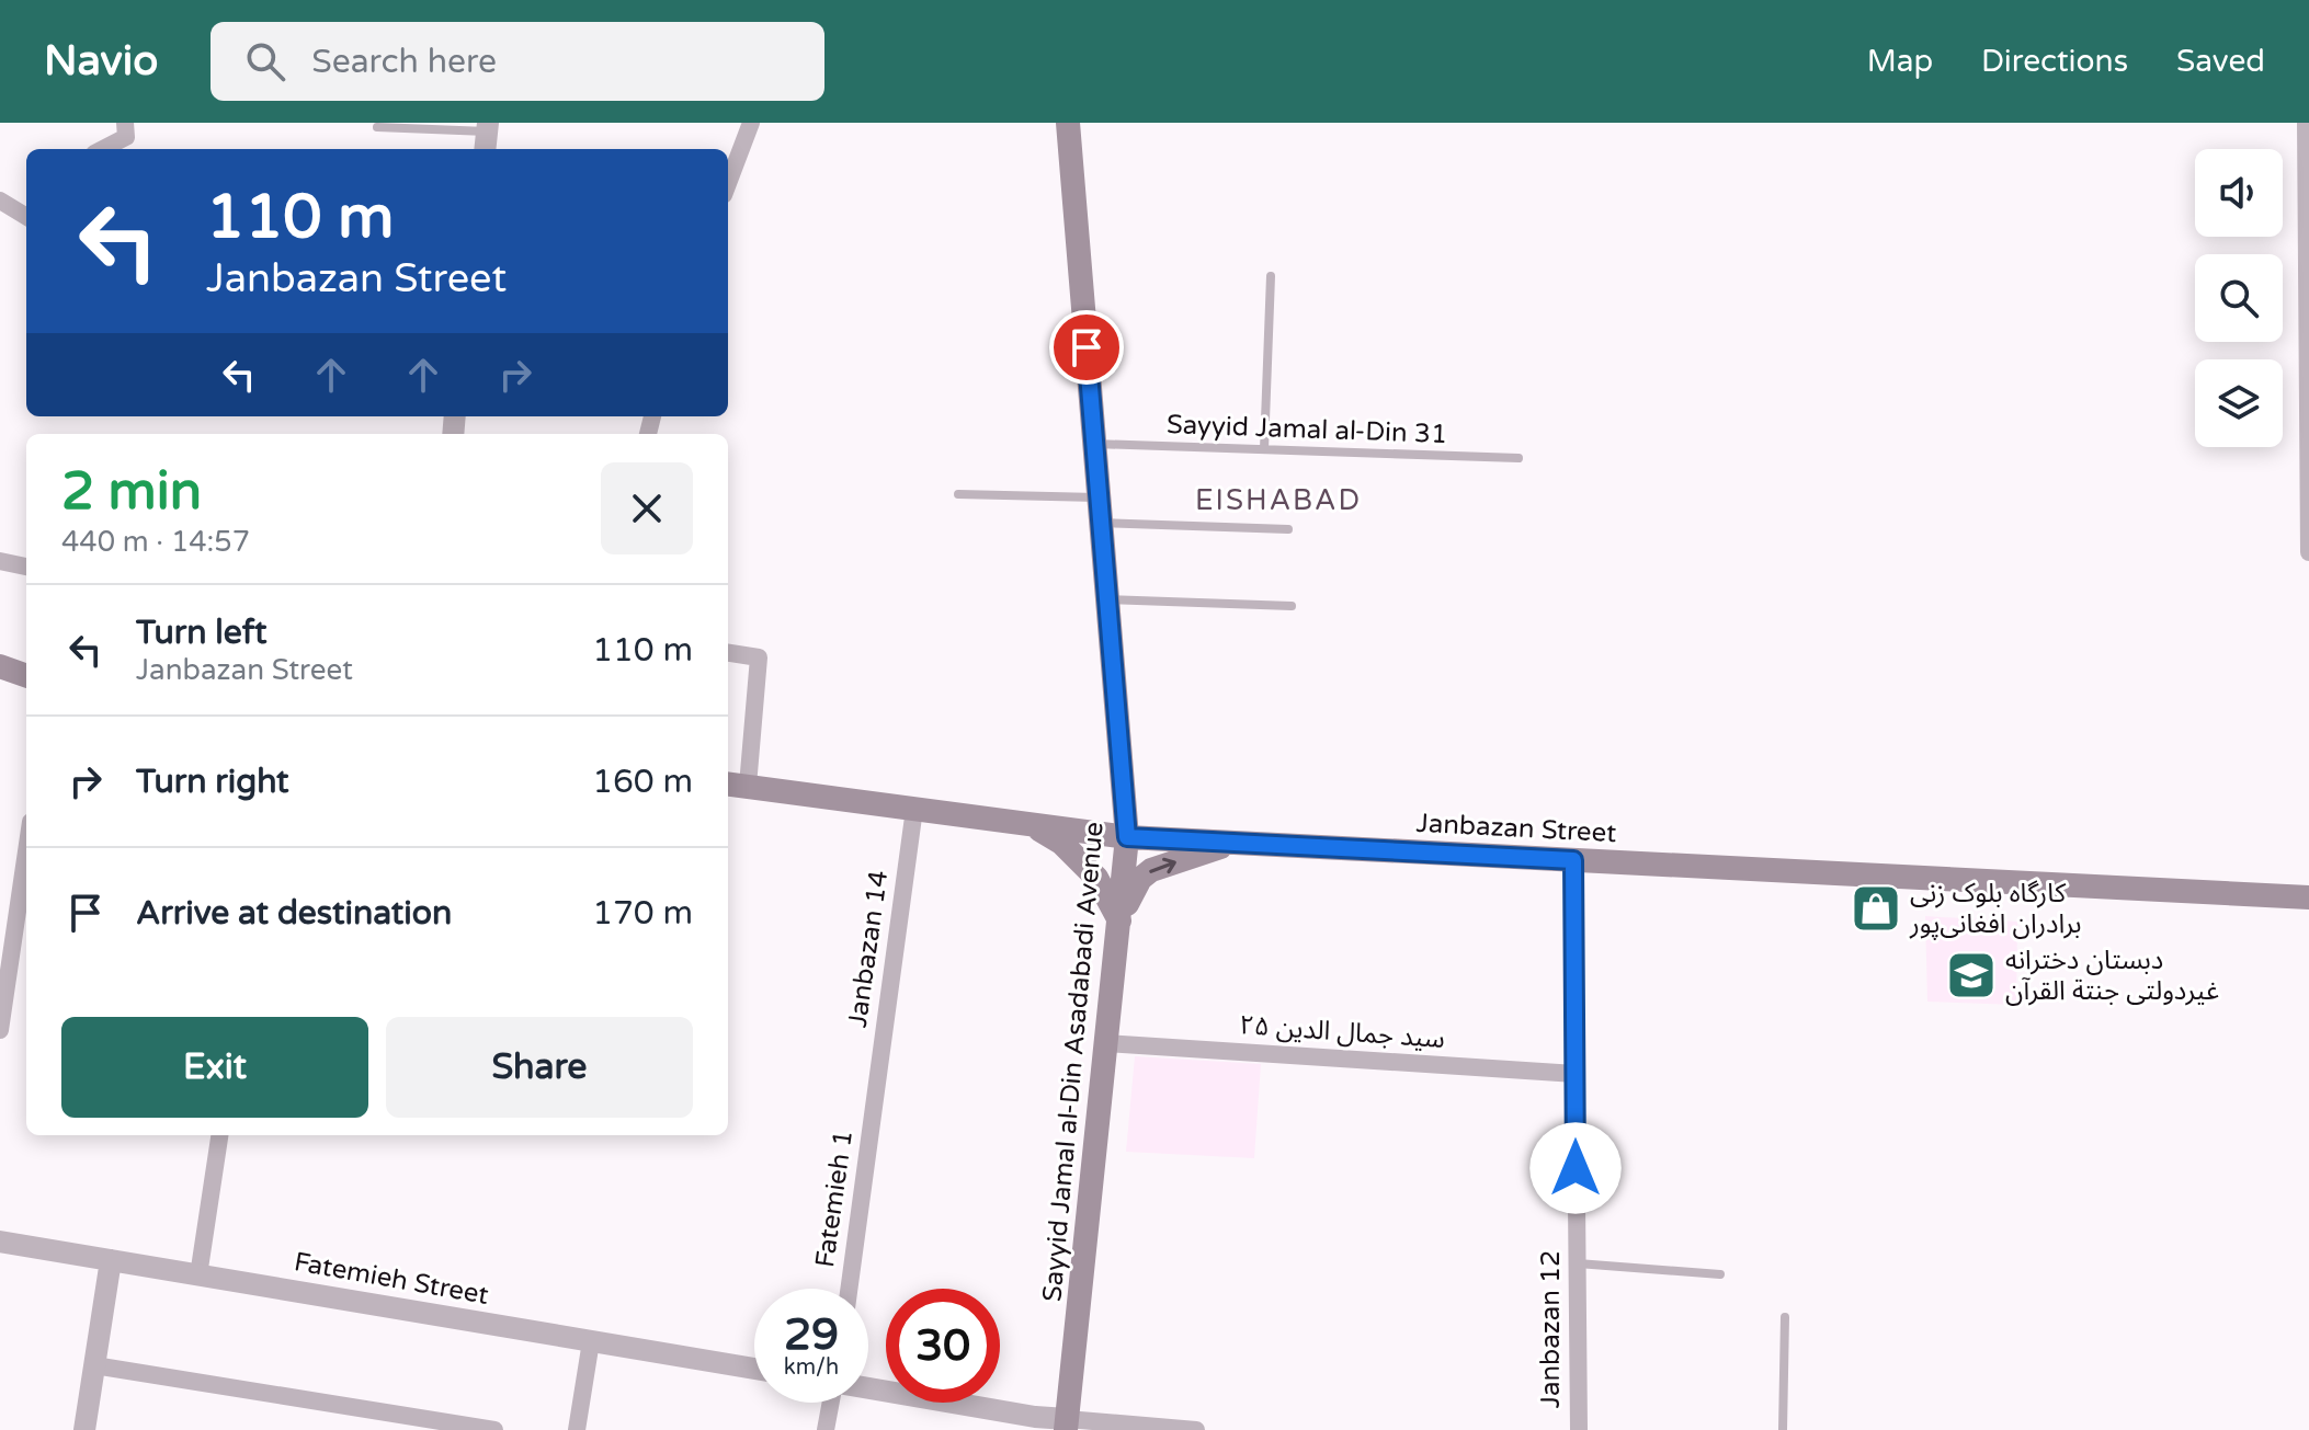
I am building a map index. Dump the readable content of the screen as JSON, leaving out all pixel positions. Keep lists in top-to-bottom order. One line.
{"streets":{"main road":["Janbazan Street","Sayyid Jamal al-Din Asadabadi Avenue"],"street":["Janbazan 14","سید جمال الدین ۲۵","Fatemieh 1","Fatemieh Street","Janbazan 12"],"lane":["Sayyid Jamal al-Din 31"]},"crossings":[["Sayyid Jamal al-Din 31","Sayyid Jamal al-Din Asadabadi Avenue"],["Janbazan Street","Janbazan 14"],["Janbazan Street","Sayyid Jamal al-Din Asadabadi Avenue"],["Janbazan Street","Janbazan 12"],["Janbazan 14","Fatemieh 1"],["سید جمال الدین ۲۵","Sayyid Jamal al-Din Asadabadi Avenue"],["سید جمال الدین ۲۵","Janbazan 12"]],"districts":["EISHABAD"],"places":{"shop":["کارگاه بلوک زنی برادران افغانی‌پور"],"school or university":["دبستان دخترانه غیردولتی جنتة القرآن"]},"page":{"header":"Navio","search":"Search here","nav":["Map","Directions","Saved"],"turn":["110 m","Janbazan Street"],"heading":["2 min","440 m · 14:57"],"list":[{"name":"Turn left","note":"Janbazan Street","value":"110 m"},{"name":"Turn right","value":"160 m"},{"name":"Arrive at destination","value":"170 m"}],"buttons":["Exit","Share"],"speed":"29 km/h","limit":"30"}}
